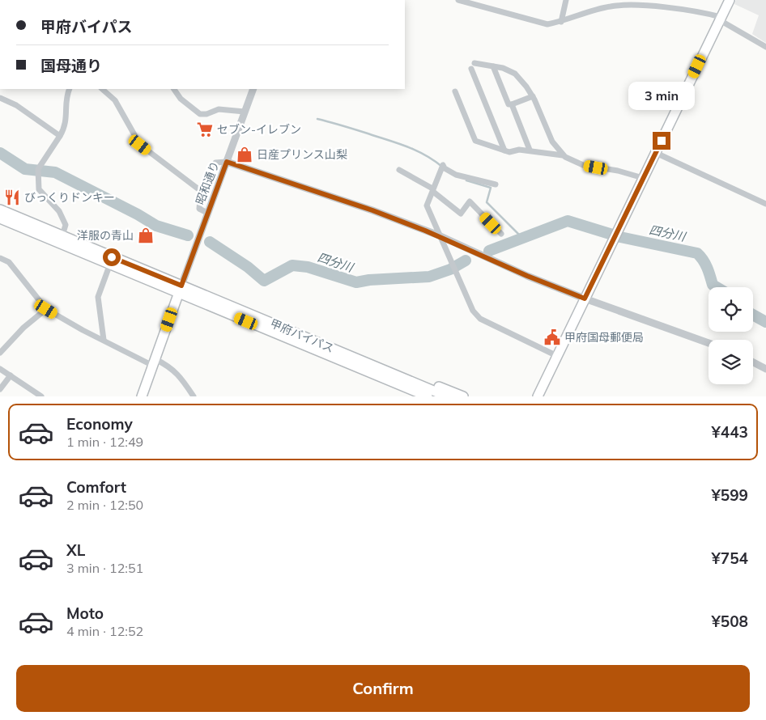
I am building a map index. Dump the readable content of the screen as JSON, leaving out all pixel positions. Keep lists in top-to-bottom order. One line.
{"streets":{"main road":["甲府バイパス"],"street":["昭和通り"]},"crossings":[["昭和通り","甲府バイパス"]],"water":["四分川"],"places":{"supermarket":["セブン-イレブン"],"shop":["日産プリンス山梨","洋服の青山"],"restaurant":["びっくりドンキー"],"public building":["甲府国母郵便局"]},"page":{"banner":["甲府バイパス","国母通り"],"bubble":"3 min","list":[{"name":"Economy","note":"1 min · 12:49","value":"¥443"},{"name":"Comfort","note":"2 min · 12:50","value":"¥599"},{"name":"XL","note":"3 min · 12:51","value":"¥754"},{"name":"Moto","note":"4 min · 12:52","value":"¥508"}],"buttons":"Confirm"}}
